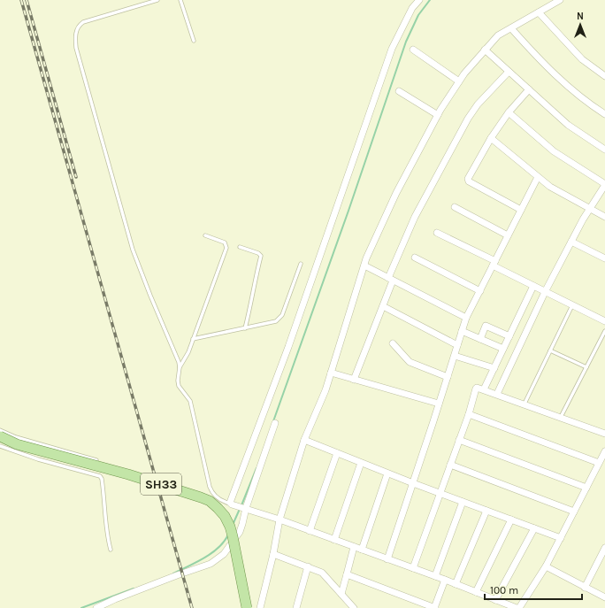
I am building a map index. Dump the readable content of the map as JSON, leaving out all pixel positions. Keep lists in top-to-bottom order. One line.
{"streets":{"main road":["SH33"]},"scale_bar":"100 m","north":"top"}
